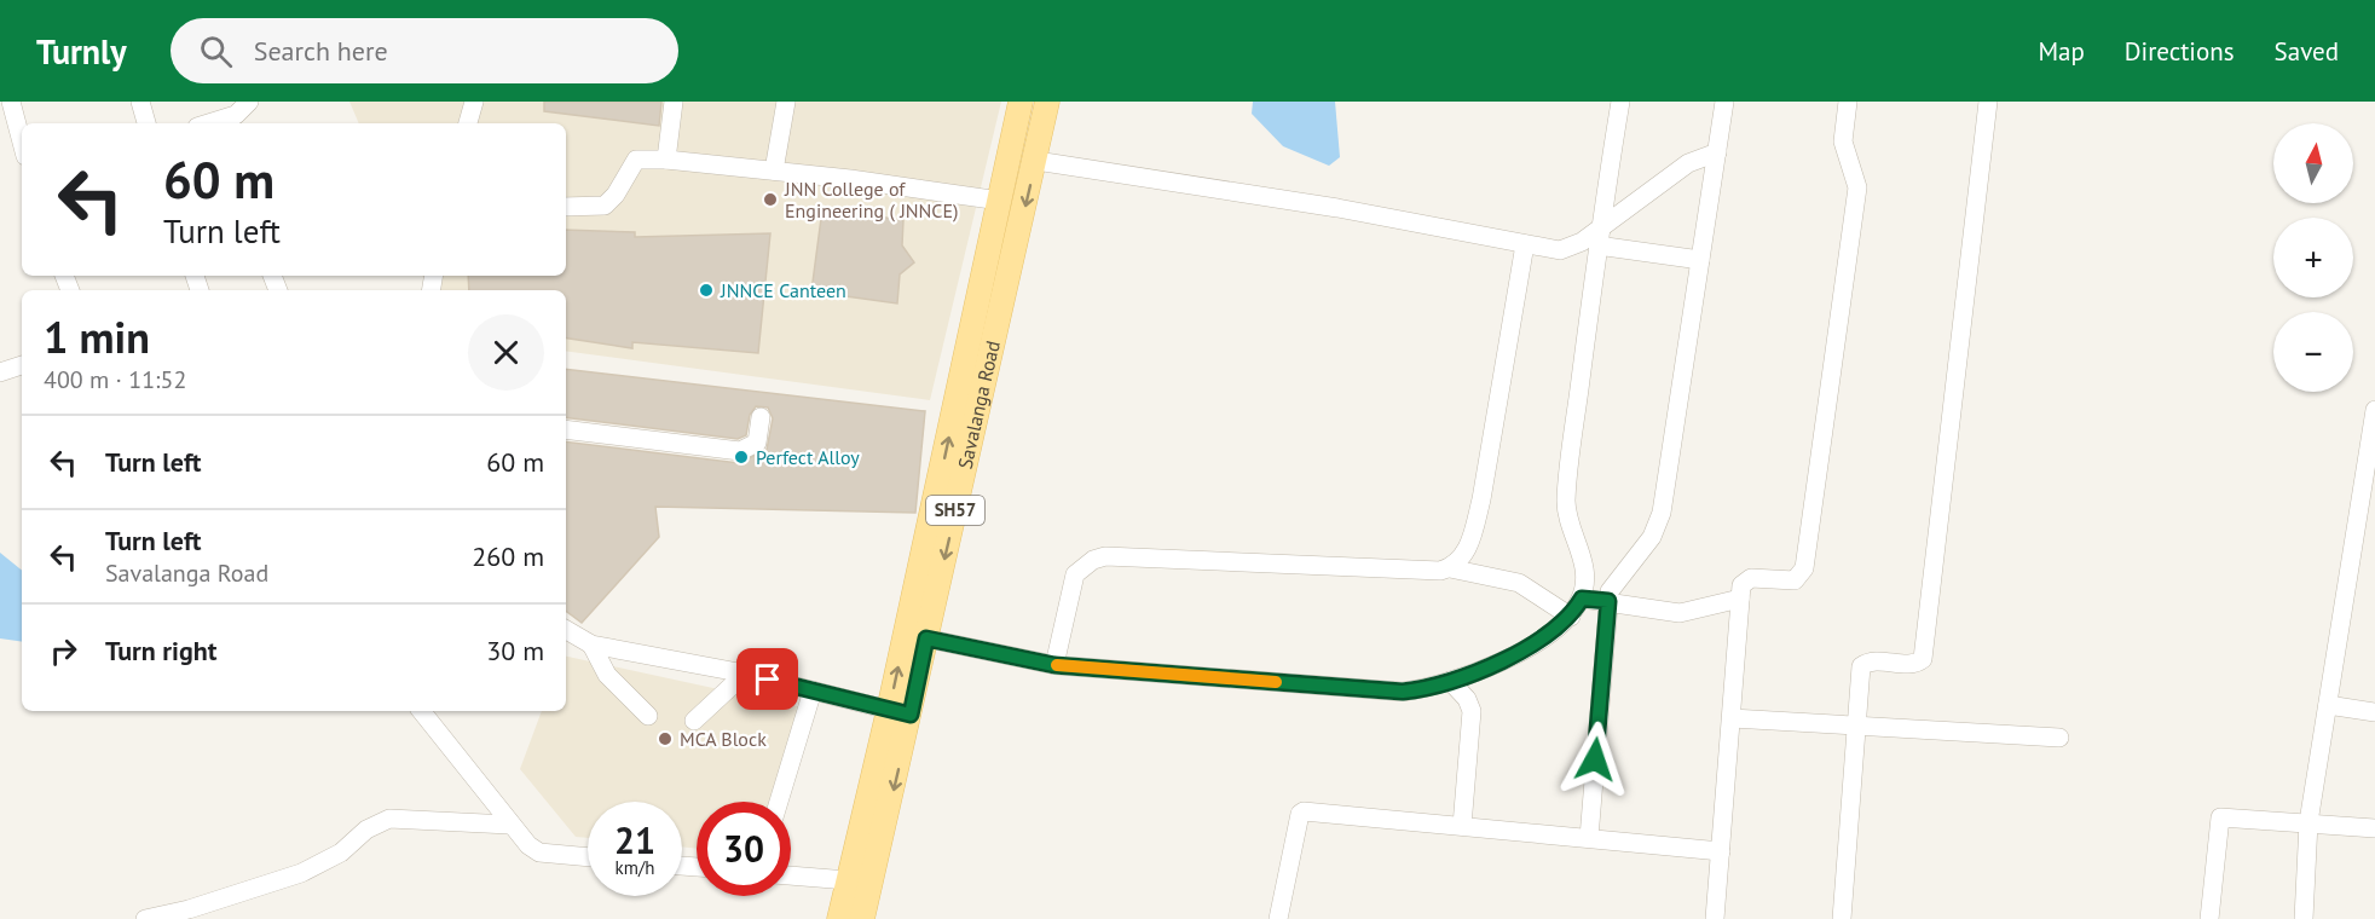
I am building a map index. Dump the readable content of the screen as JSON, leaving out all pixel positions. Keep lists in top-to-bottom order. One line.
{"streets":{"main road":["Savalanga Road","SH57"]},"places":["JNN College of Engineering ( JNNCE)","JNNCE Canteen","Perfect Alloy","MCA Block"],"north":"top","page":{"header":"Turnly","search":"Search here","nav":["Map","Directions","Saved"],"map_buttons":["+","−"],"turn":["60 m","Turn left"],"heading":["1 min","400 m · 11:52"],"list":[{"name":"Turn left","value":"60 m"},{"name":"Turn left","note":"Savalanga Road","value":"260 m"},{"name":"Turn right","value":"30 m"}],"speed":"21 km/h","limit":"30"}}
